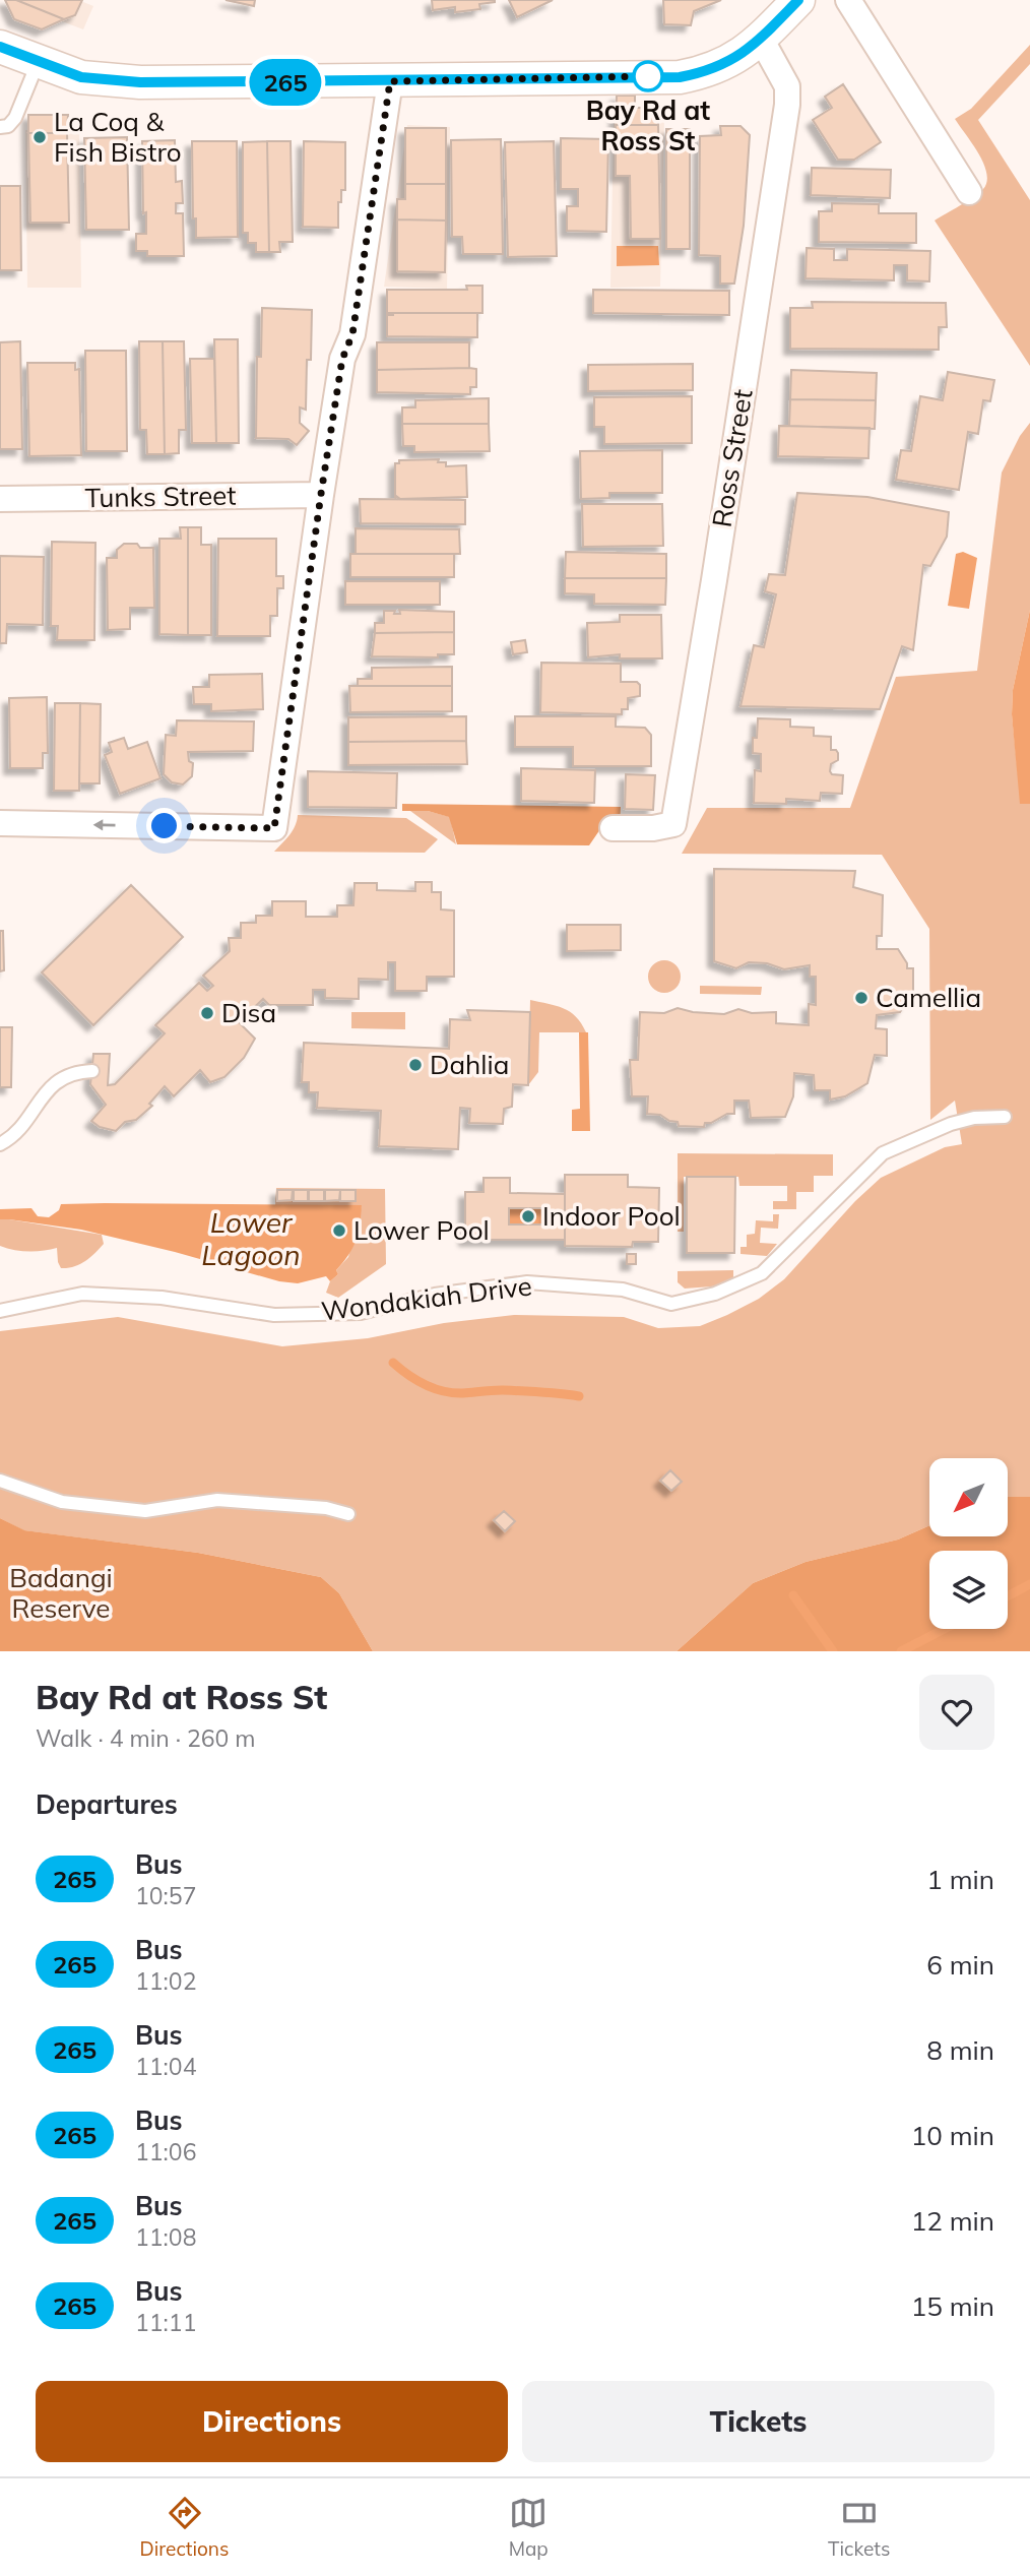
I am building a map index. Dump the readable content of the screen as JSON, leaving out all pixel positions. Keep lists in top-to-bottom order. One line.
{"streets":{"street":["Ross Street","Tunks Street"],"lane":["Wondakiah Drive"]},"water":["Lower Lagoon"],"parks":["Badangi Reserve"],"places":["Bay Rd at Ross St","La Coq & Fish Bistro","Camellia","Disa","Dahlia","Indoor Pool","Lower Pool"],"lines":["bus line 265"],"north":"bottom left","page":{"on_map":"265","heading":[["Bay Rd at Ross St","Walk · 4 min · 260 m"],"Departures"],"list":[{"mark":"265","name":"Bus","note":"10:57","value":"1 min"},{"mark":"265","name":"Bus","note":"11:02","value":"6 min"},{"mark":"265","name":"Bus","note":"11:04","value":"8 min"},{"mark":"265","name":"Bus","note":"11:06","value":"10 min"},{"mark":"265","name":"Bus","note":"11:08","value":"12 min"},{"mark":"265","name":"Bus","note":"11:11","value":"15 min"}],"buttons":["Directions","Tickets"],"tabs":["Directions","Map","Tickets"]}}
